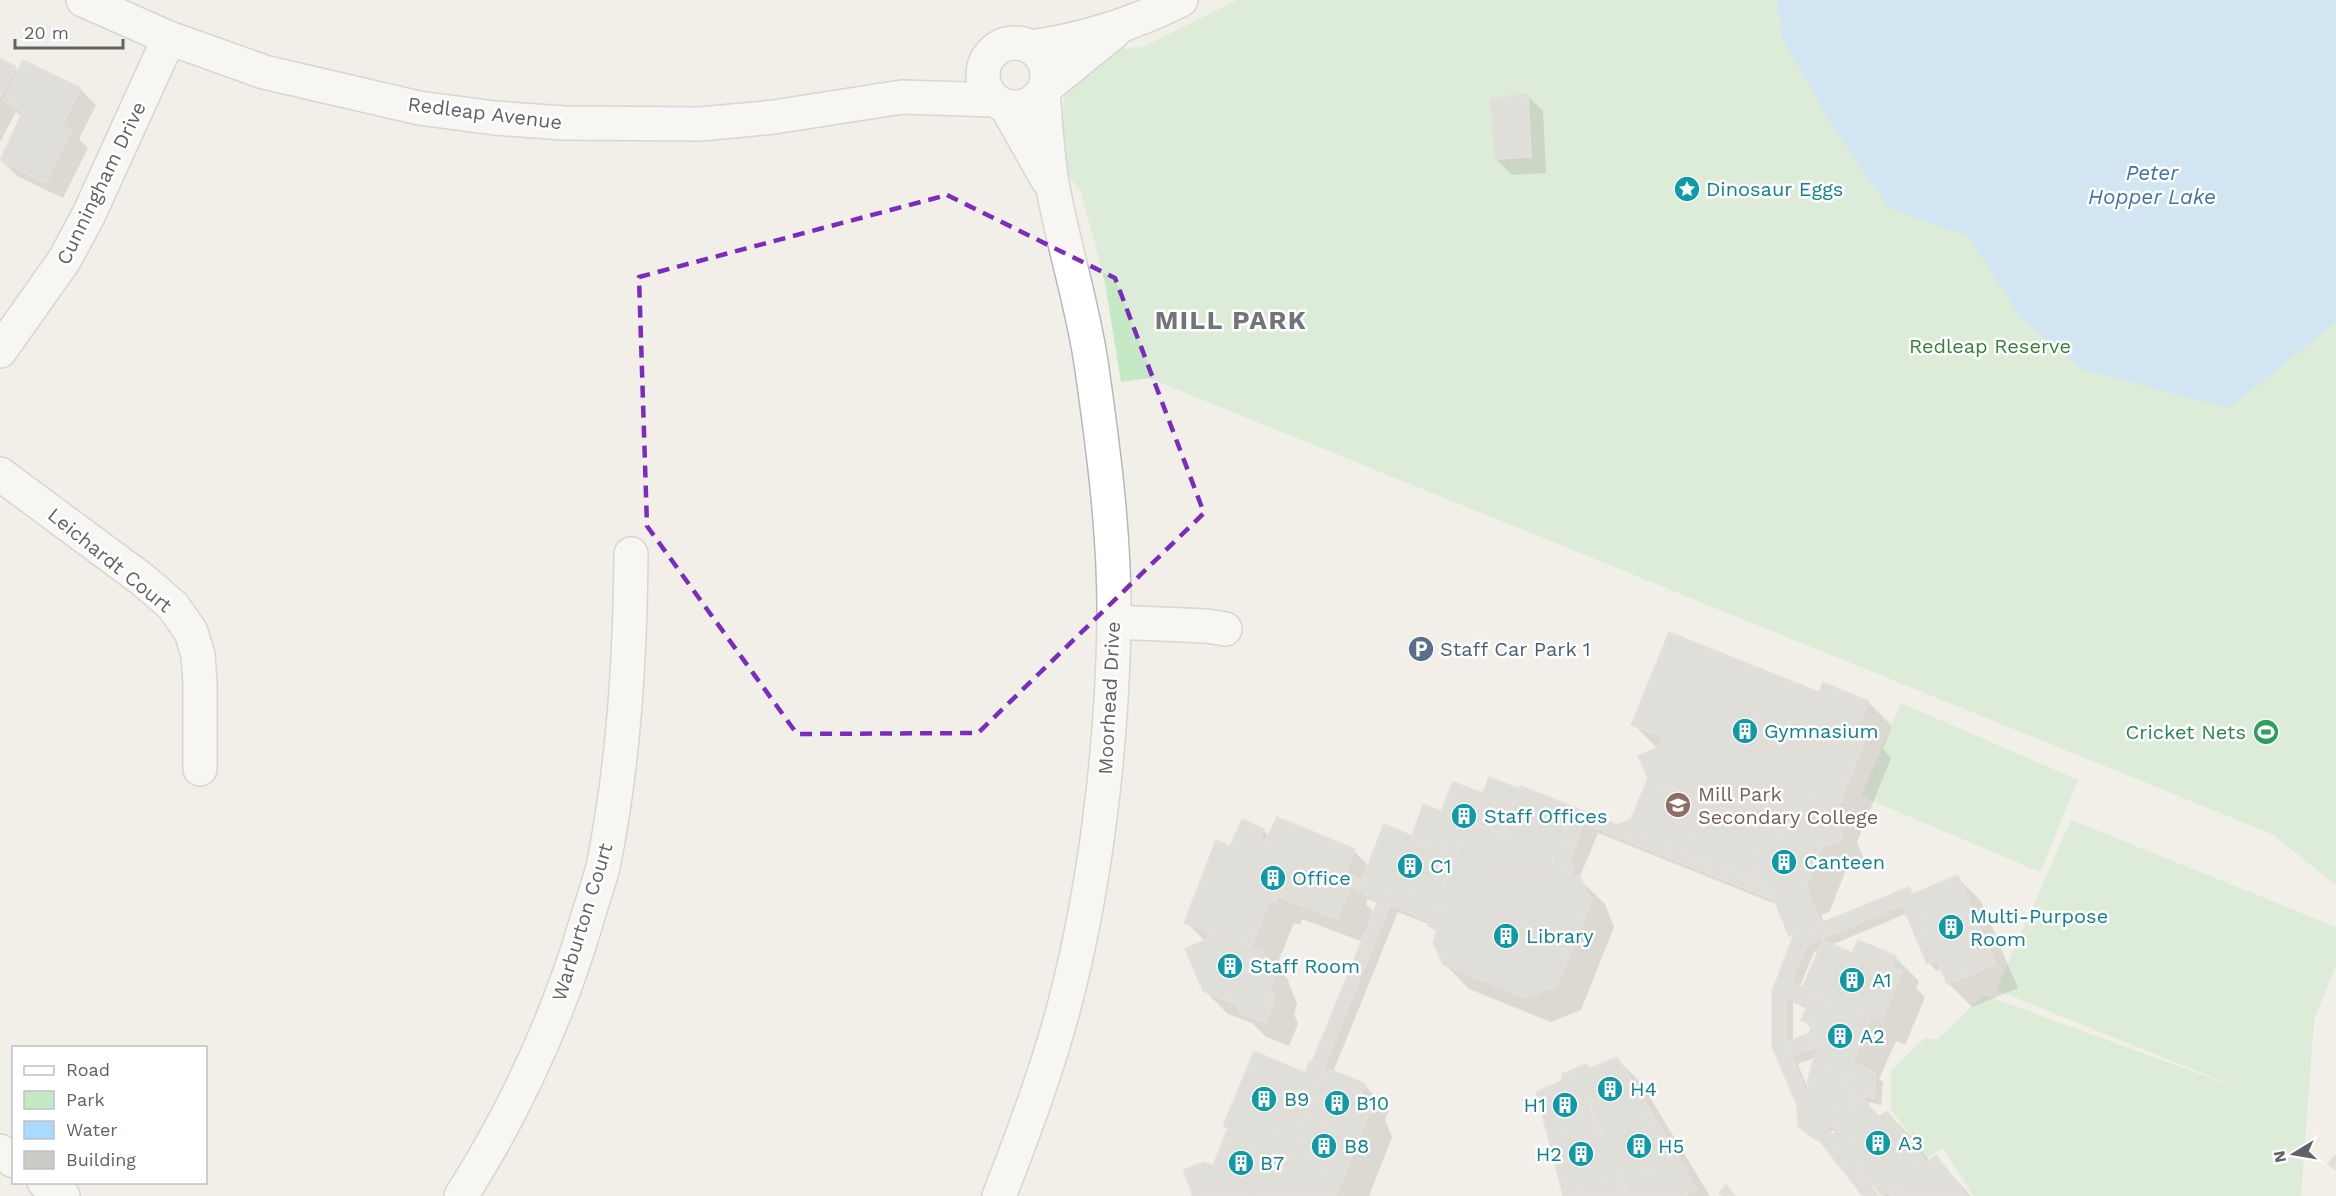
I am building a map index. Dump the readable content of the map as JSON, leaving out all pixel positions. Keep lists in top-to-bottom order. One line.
{"streets":{"street":["Redleap Avenue","Cunningham Drive","Leichardt Court","Moorhead Drive","Warburton Court"]},"crossings":[["Redleap Avenue","Cunningham Drive"],["Redleap Avenue","Moorhead Drive"]],"districts":["MILL PARK"],"water":["Peter Hopper Lake"],"parks":["Redleap Reserve"],"places":{"place":["Dinosaur Eggs"],"parking":["Staff Car Park 1"],"building":["Gymnasium","Staff Offices","Canteen","C1","Office","Multi-Purpose Room","Library","Staff Room","A1","A2","H4","B9","B10","H1","A3","B8","H5","H2","B7"],"sports":["Cricket Nets"],"school or university":["Mill Park Secondary College"]},"legend":["Road","Park","Water","Building"],"scale_bar":"20 m","north":"left"}
